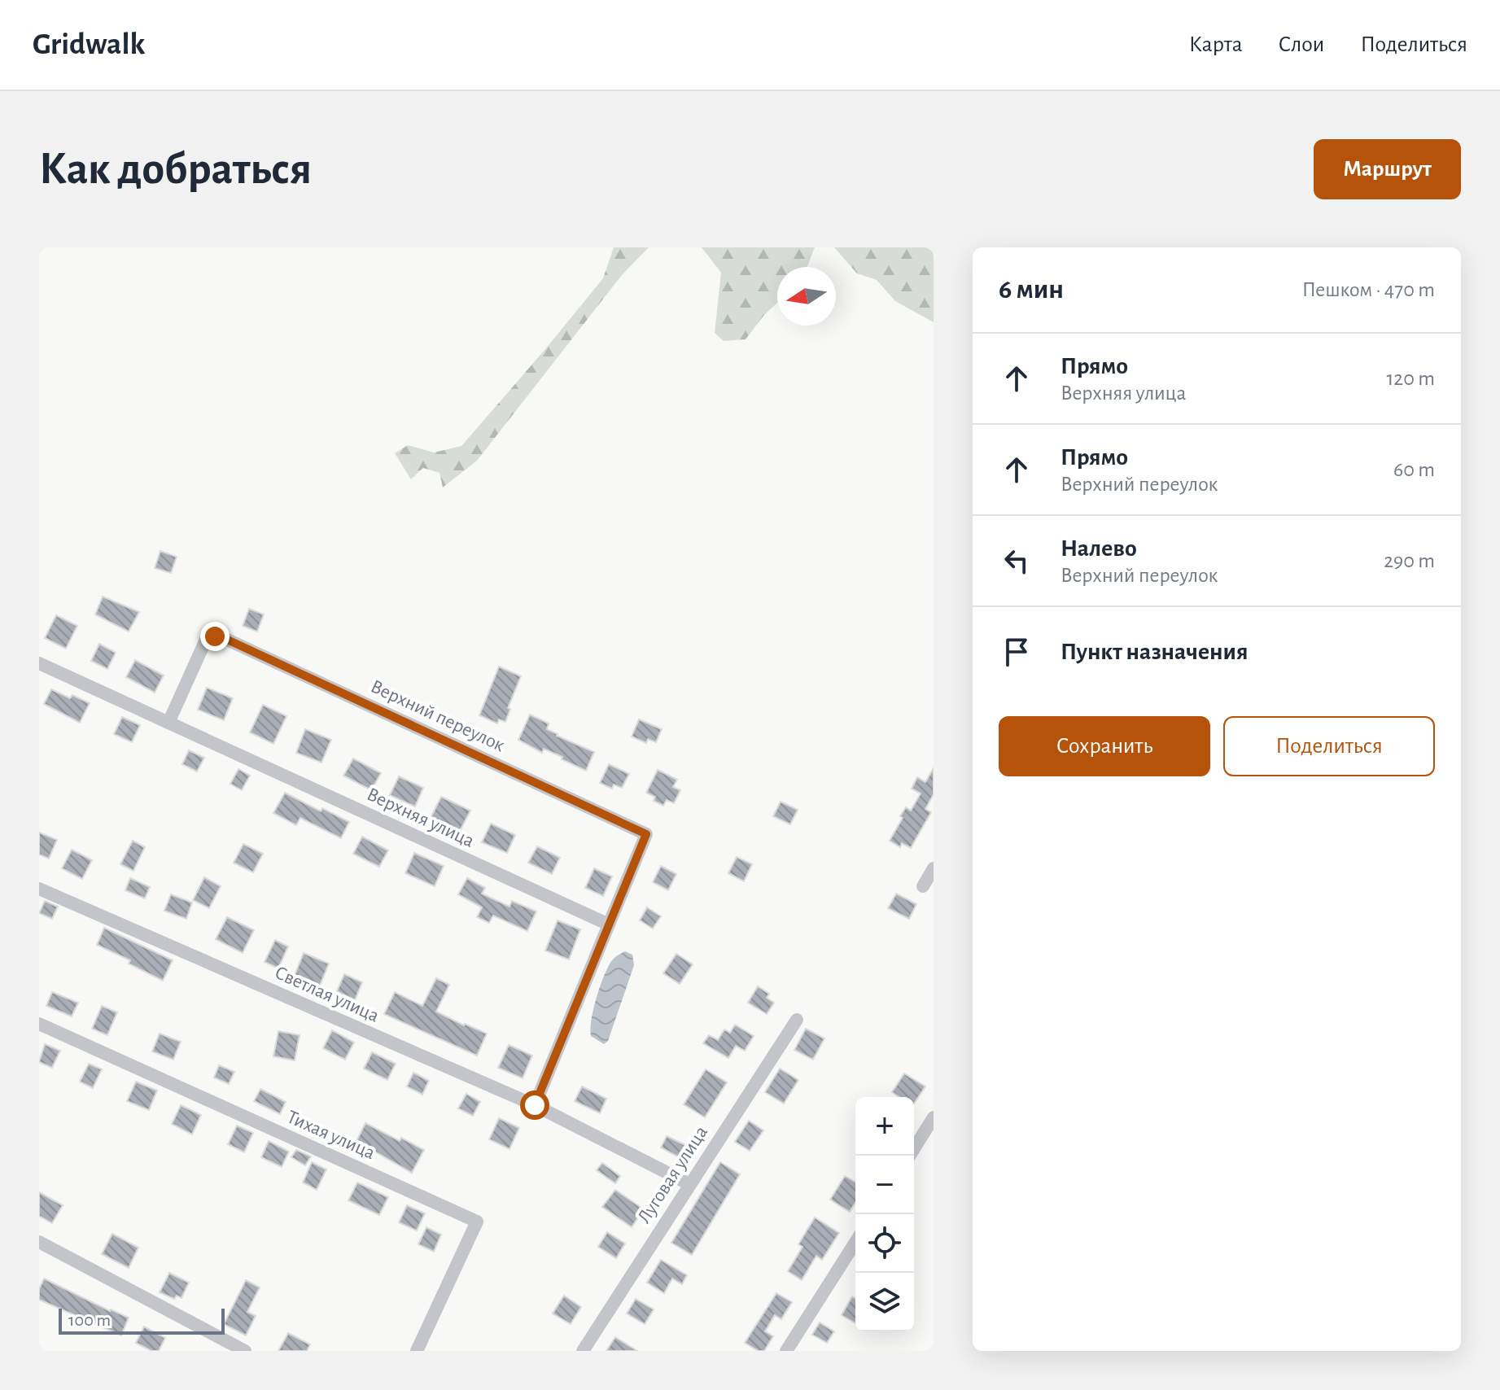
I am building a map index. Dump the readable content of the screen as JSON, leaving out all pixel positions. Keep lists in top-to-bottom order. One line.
{"streets":{"street":["Верхний переулок","Верхняя улица","Светлая улица","Тихая улица","Луговая улица"]},"crossings":[["Верхний переулок","Верхняя улица"],["Светлая улица","Луговая улица"]],"scale_bar":"100 m","north":"left","page":{"header":"Gridwalk","nav":["Карта","Слои","Поделиться"],"buttons":["Маршрут",["Сохранить","Поделиться"]],"title":"Как добраться","heading":["6 мин","Пешком · 470 m"],"list":[["Прямо","Верхняя улица","120 m"],["Прямо","Верхний переулок","60 m"],["Налево","Верхний переулок","290 m"],"Пункт назначения"],"map_buttons":["+","−"],"scale":"100 m"}}
